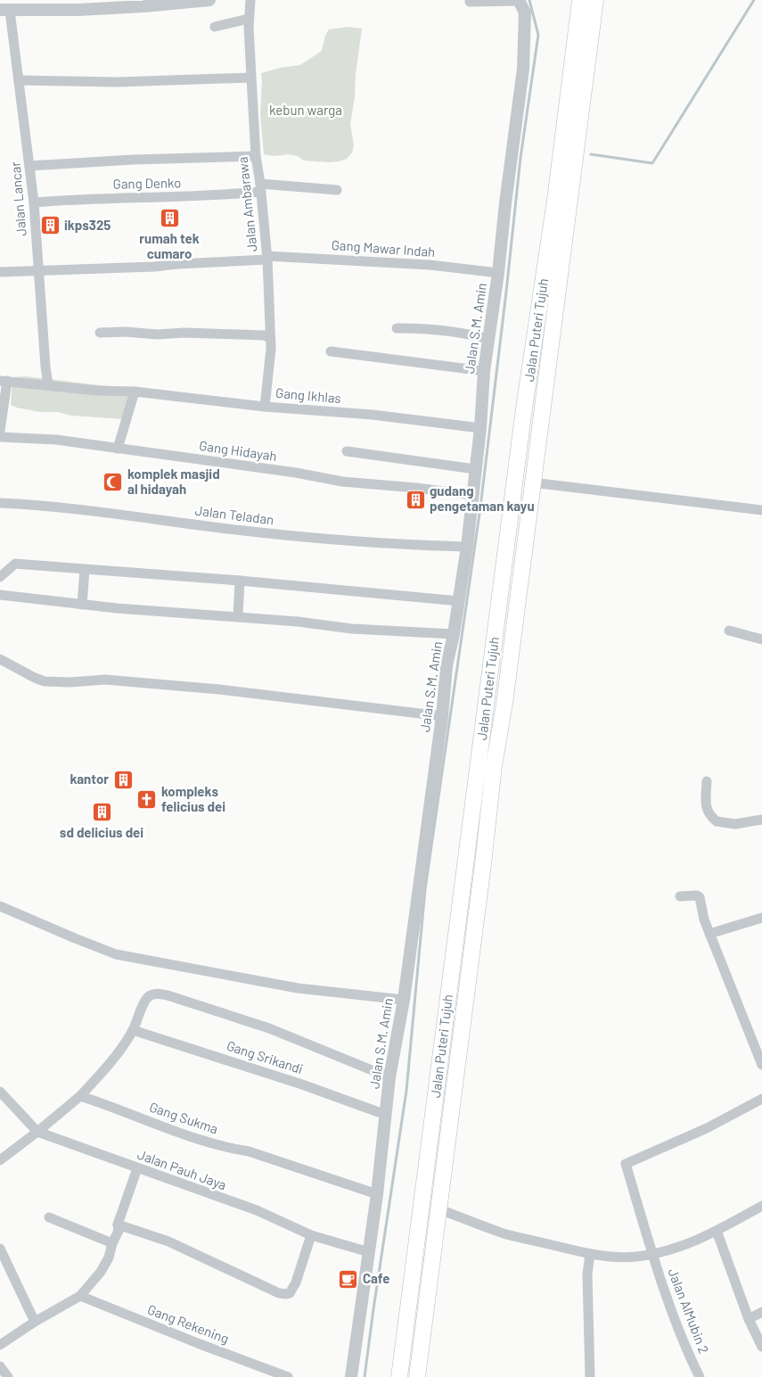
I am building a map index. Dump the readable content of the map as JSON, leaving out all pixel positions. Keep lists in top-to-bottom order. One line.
{"streets":{"highway":["Jalan Puteri Tujuh"],"street":["Gang Denko","Jalan Lancar","Jalan Ambarawa","Gang Mawar Indah","Jalan S.M. Amin","Gang Ikhlas","Gang Hidayah","Jalan Teladan","Gang Srikandi","Gang Sukma","Jalan Pauh Jaya","Jalan AlMubin 2","Gang Rekening"]},"crossings":[["Gang Denko","Jalan Lancar"],["Gang Denko","Jalan Ambarawa"],["Jalan Lancar","Gang Mawar Indah"],["Jalan Lancar","Gang Ikhlas"],["Jalan Ambarawa","Gang Mawar Indah"],["Jalan Ambarawa","Gang Ikhlas"],["Gang Mawar Indah","Jalan S.M. Amin"],["Jalan S.M. Amin","Gang Ikhlas"],["Jalan S.M. Amin","Gang Hidayah"],["Jalan S.M. Amin","Jalan Teladan"],["Jalan S.M. Amin","Gang Srikandi"],["Jalan S.M. Amin","Gang Sukma"],["Jalan S.M. Amin","Jalan Pauh Jaya"]],"parks":["kebun warga"],"places":{"building":["rumah tek cumaro","ikps325","gudang pengetaman kayu","kantor","sd delicius dei"],"mosque":["komplek masjid al hidayah"],"church":["kompleks felicius dei"],"cafe":["Cafe"]}}
